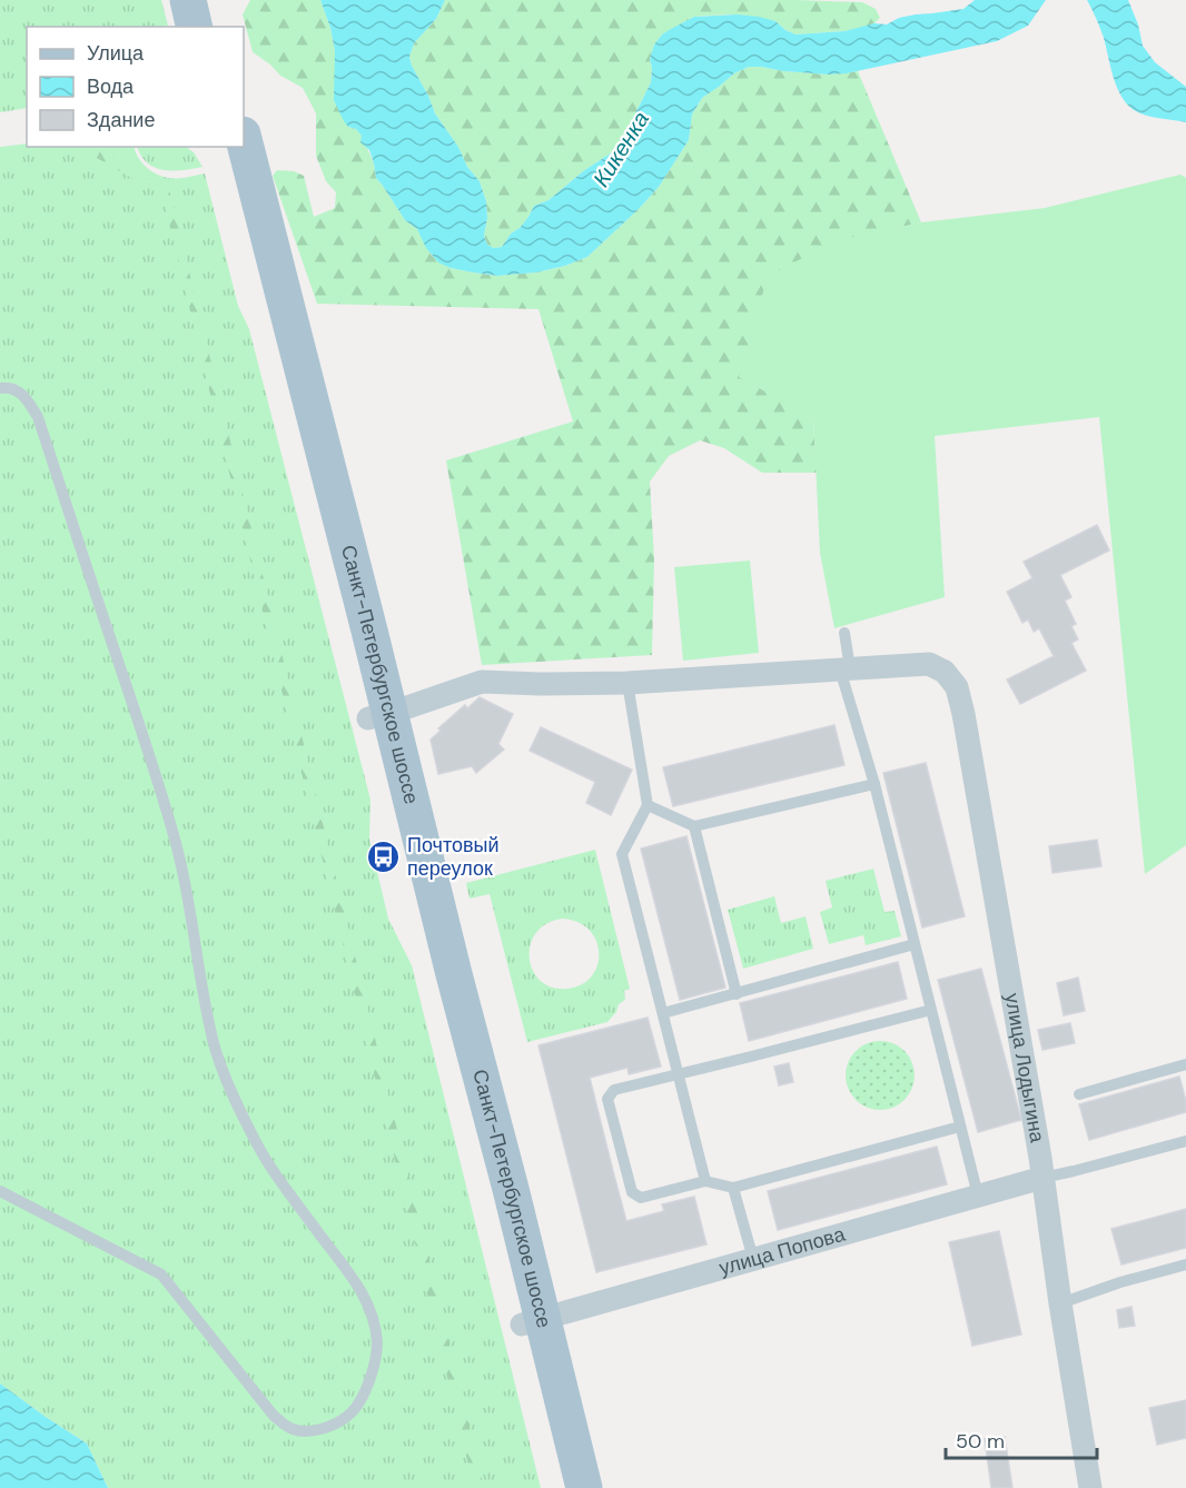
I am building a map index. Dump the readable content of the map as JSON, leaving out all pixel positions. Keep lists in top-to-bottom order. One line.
{"streets":{"main road":["Санкт-Петербургское шоссе"],"street":["улица Лодыгина","улица Попова"]},"crossings":[["Санкт-Петербургское шоссе","улица Попова"],["улица Лодыгина","улица Попова"]],"water":["Кикенка"],"places":{"bus stop":["Почтовый переулок"]},"legend":["Улица","Вода","Здание"],"scale_bar":"50 m"}
